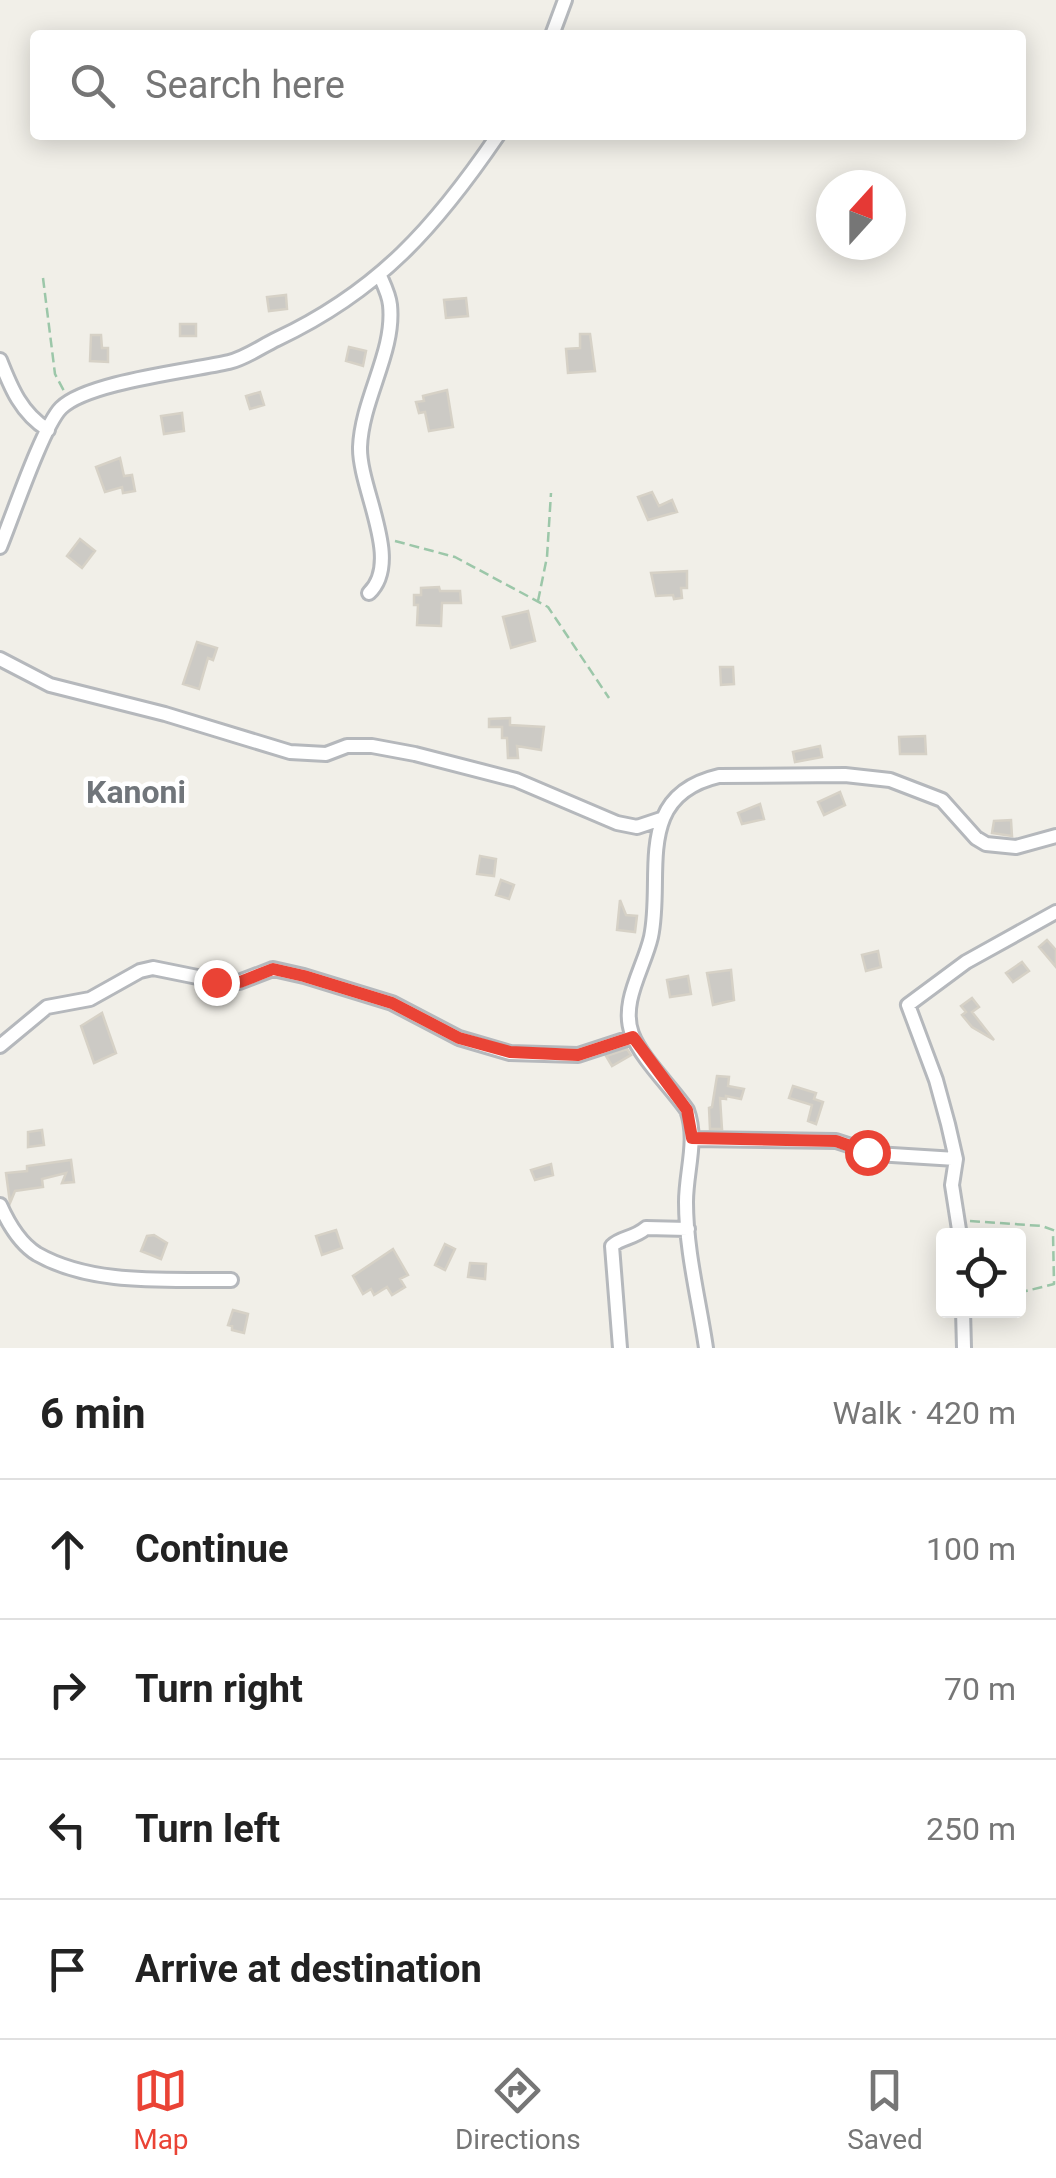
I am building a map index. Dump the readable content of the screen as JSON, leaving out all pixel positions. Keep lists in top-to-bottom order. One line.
{"districts":["Kanoni"],"north":"top","page":{"search":"Search here","heading":["6 min","Walk · 420 m"],"list":[["Continue","100 m"],["Turn right","70 m"],["Turn left","250 m"],"Arrive at destination"],"nav":["Map","Directions","Saved"]}}
